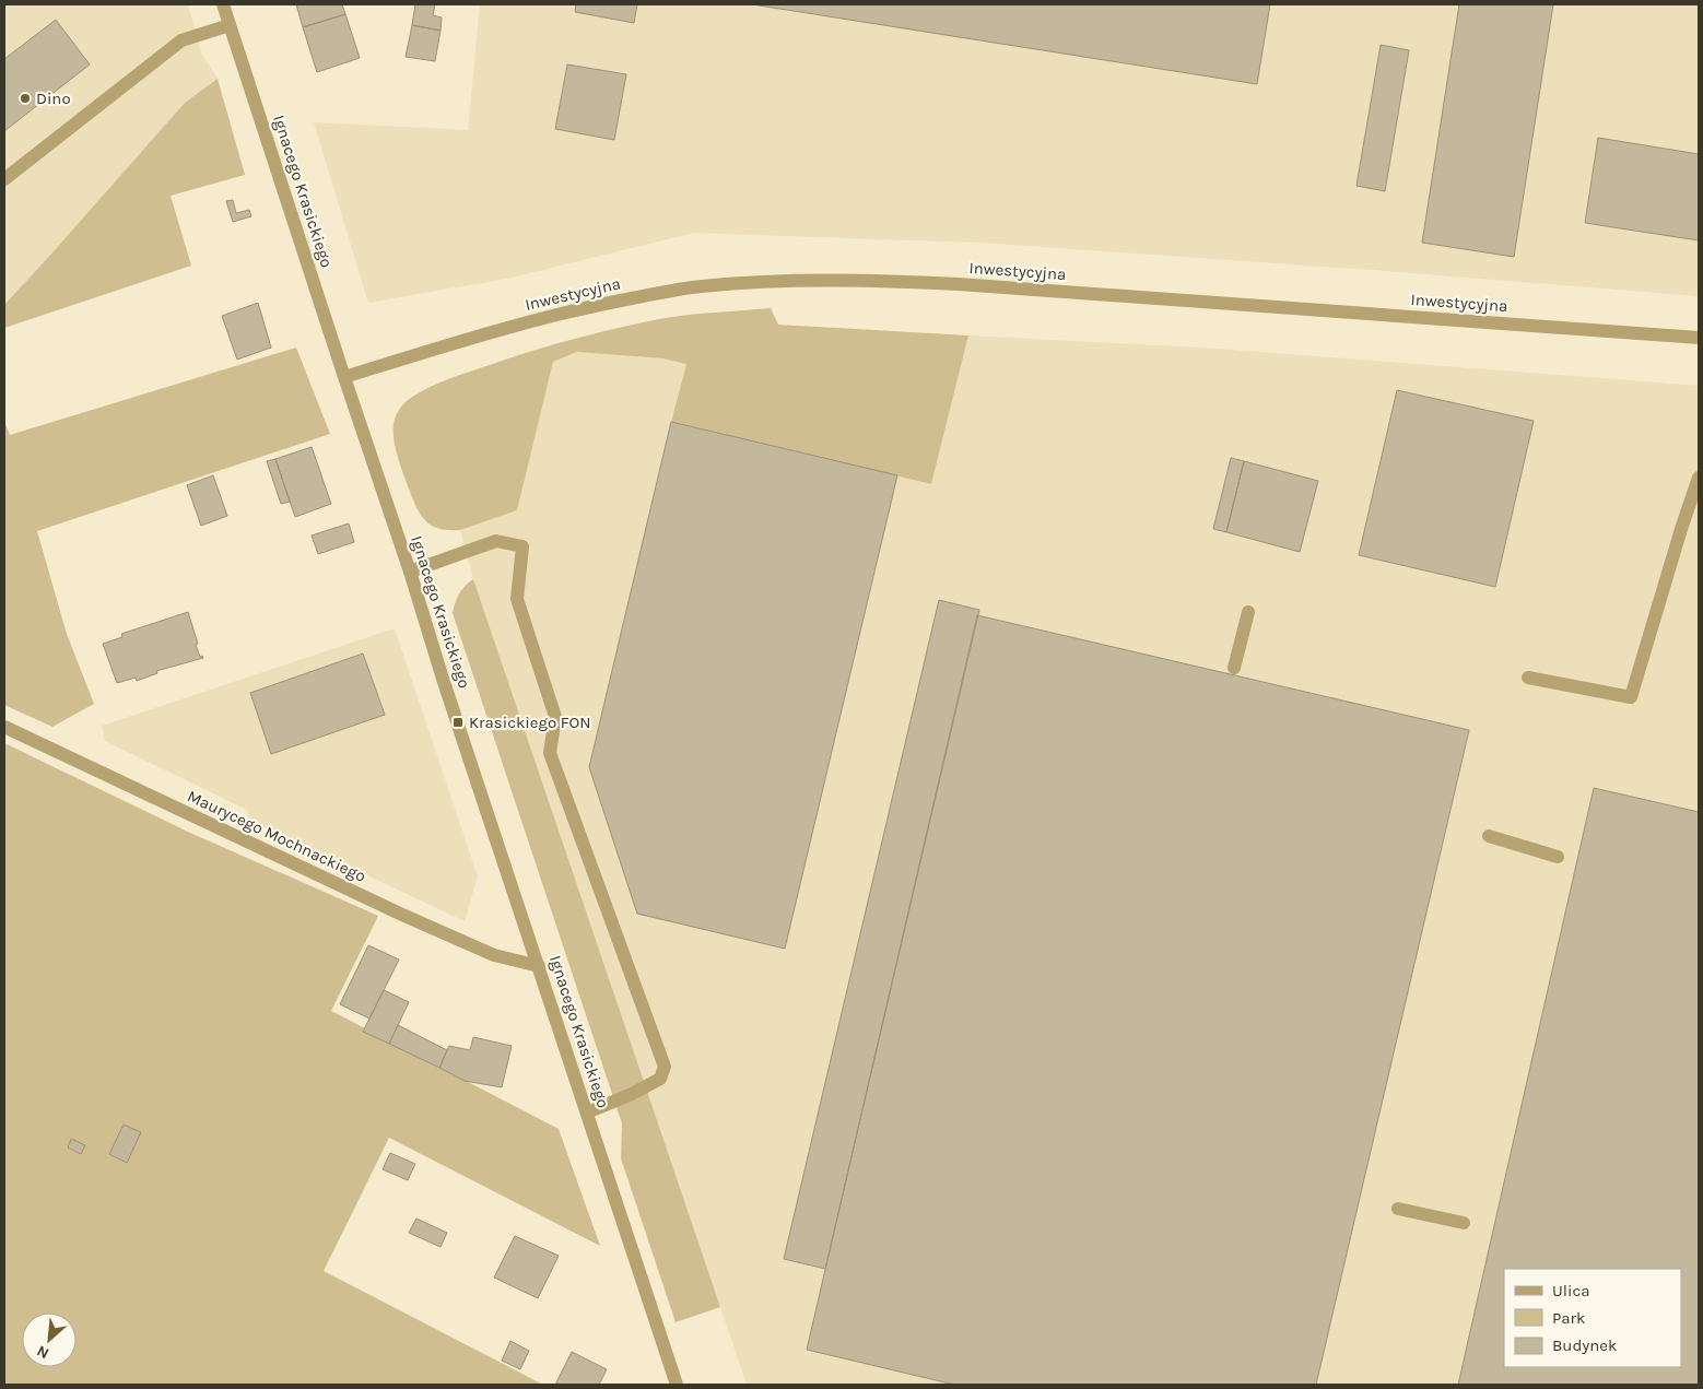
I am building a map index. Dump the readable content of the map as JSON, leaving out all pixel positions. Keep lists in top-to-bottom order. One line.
{"streets":{"street":["Ignacego Krasickiego","Inwestycyjna","Maurycego Mochnackiego"]},"crossings":[["Ignacego Krasickiego","Inwestycyjna"],["Ignacego Krasickiego","Maurycego Mochnackiego"]],"places":{"other":["Dino"],"transit":["Krasickiego FON"]},"legend":["Ulica","Park","Budynek"],"north":"bottom left"}
